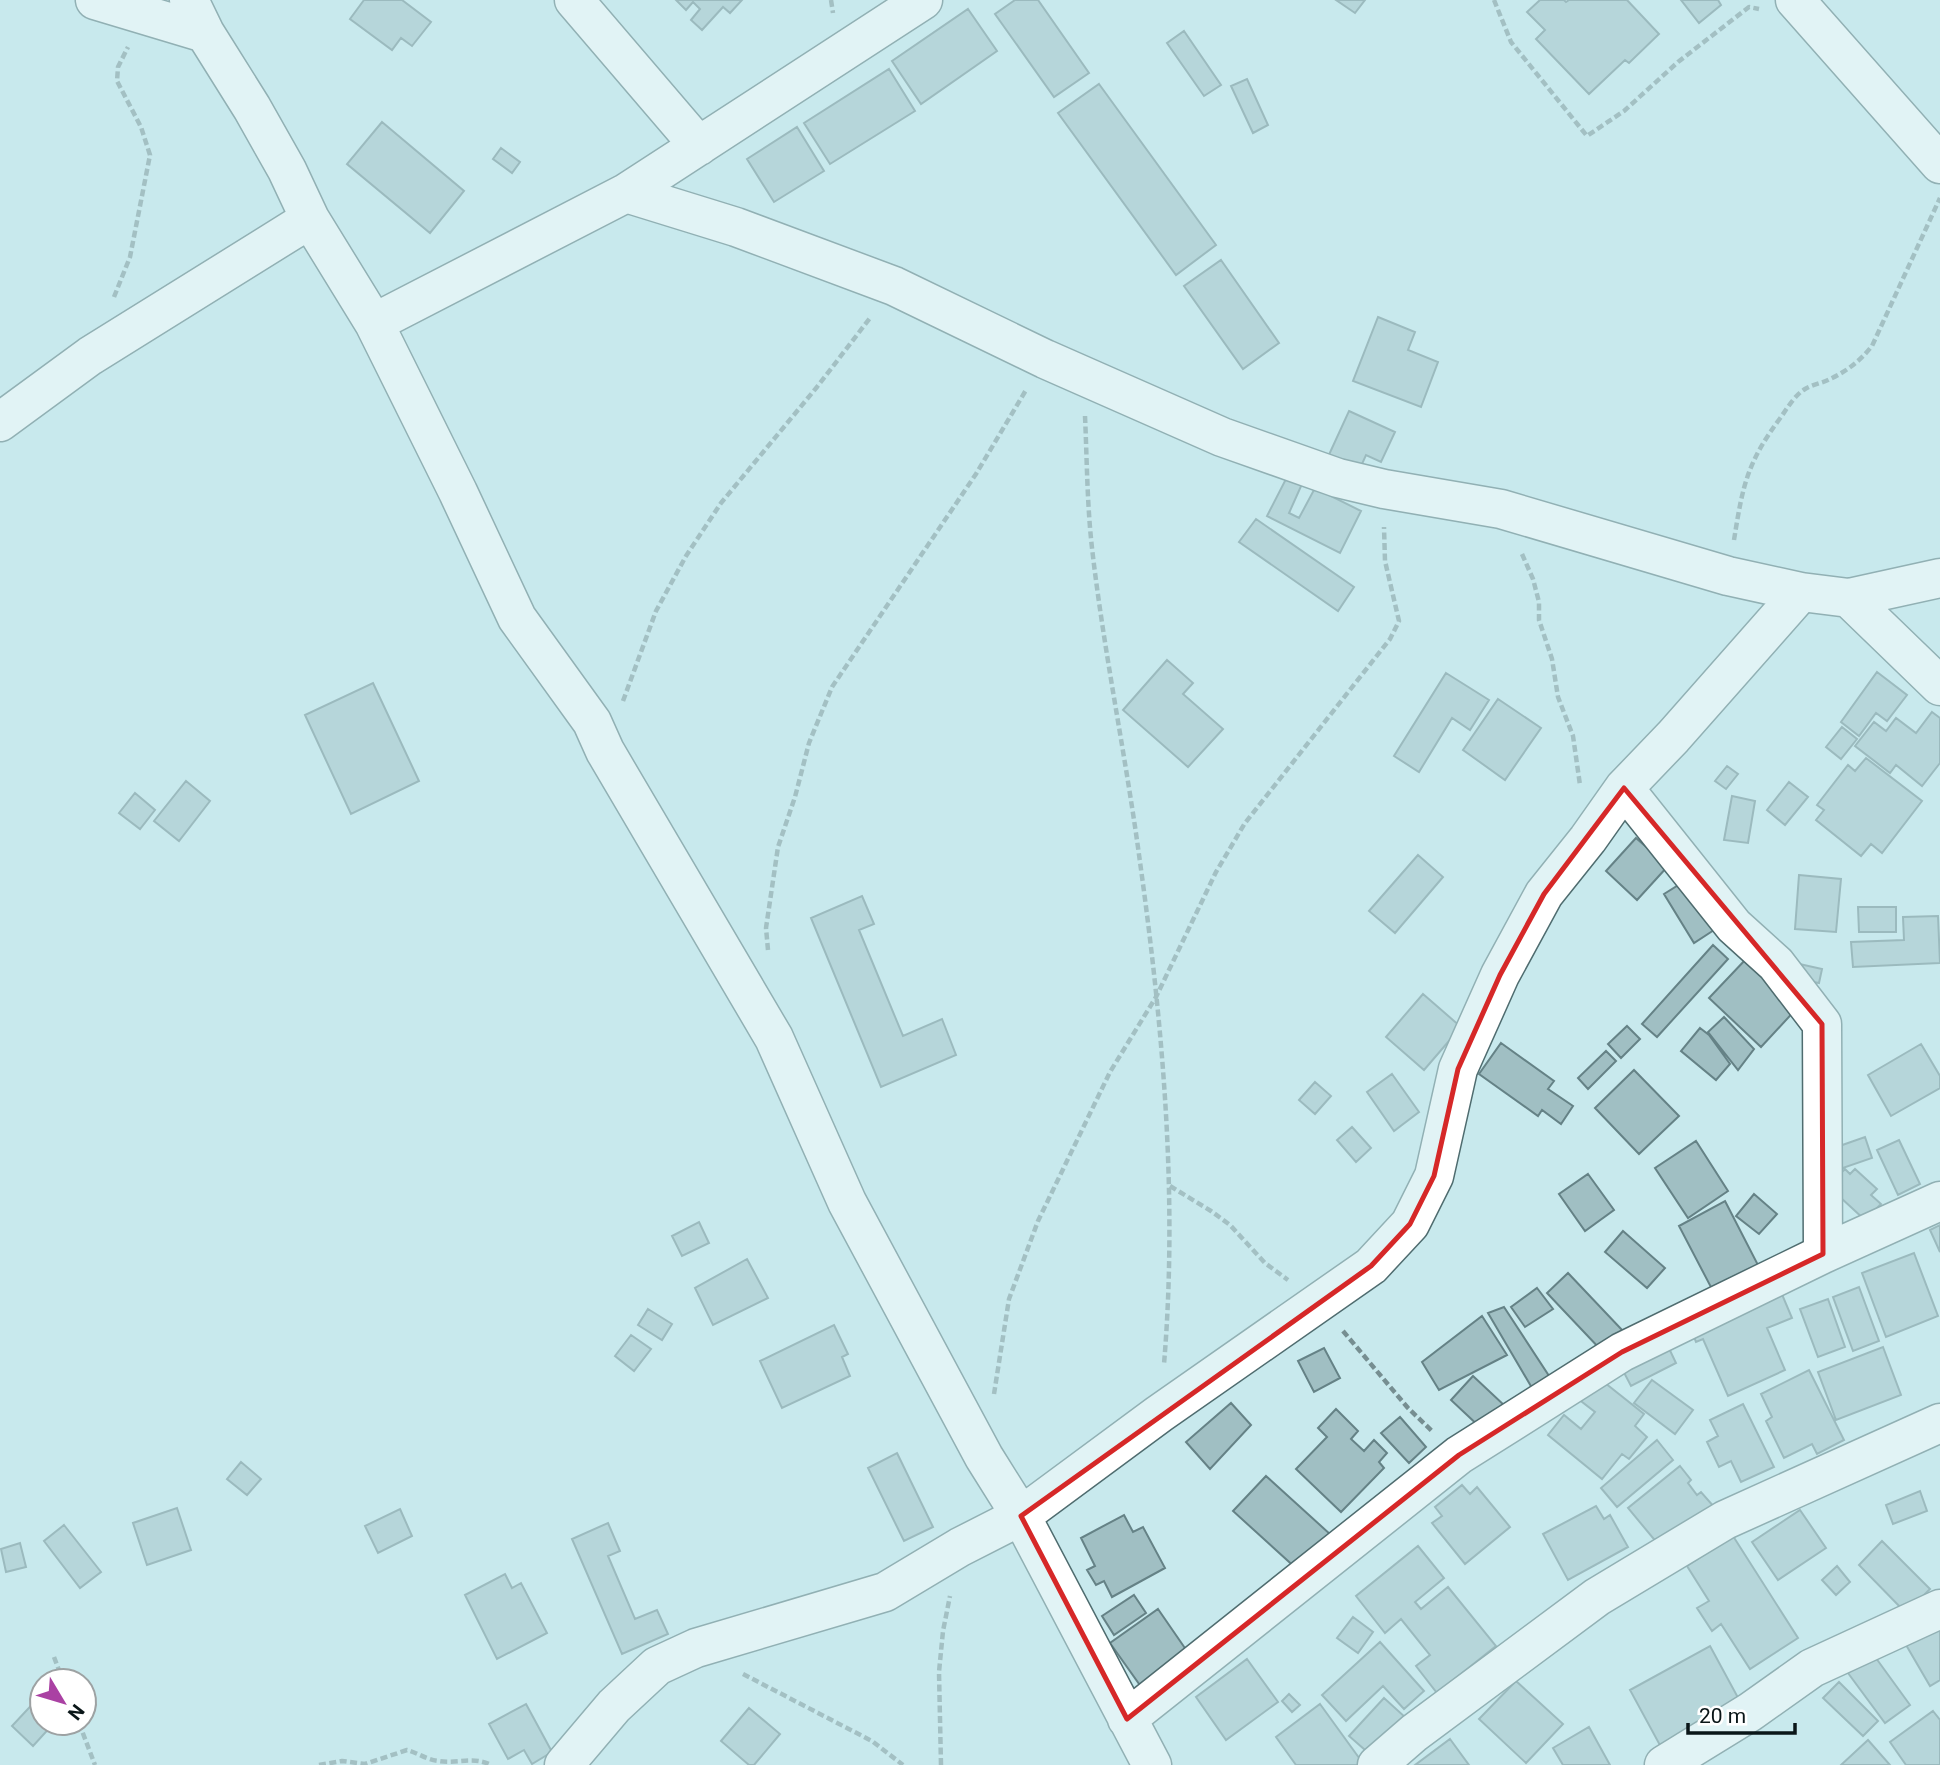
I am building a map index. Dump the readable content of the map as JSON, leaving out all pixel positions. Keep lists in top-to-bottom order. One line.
{"scale_bar":"20 m","north":"bottom right"}
